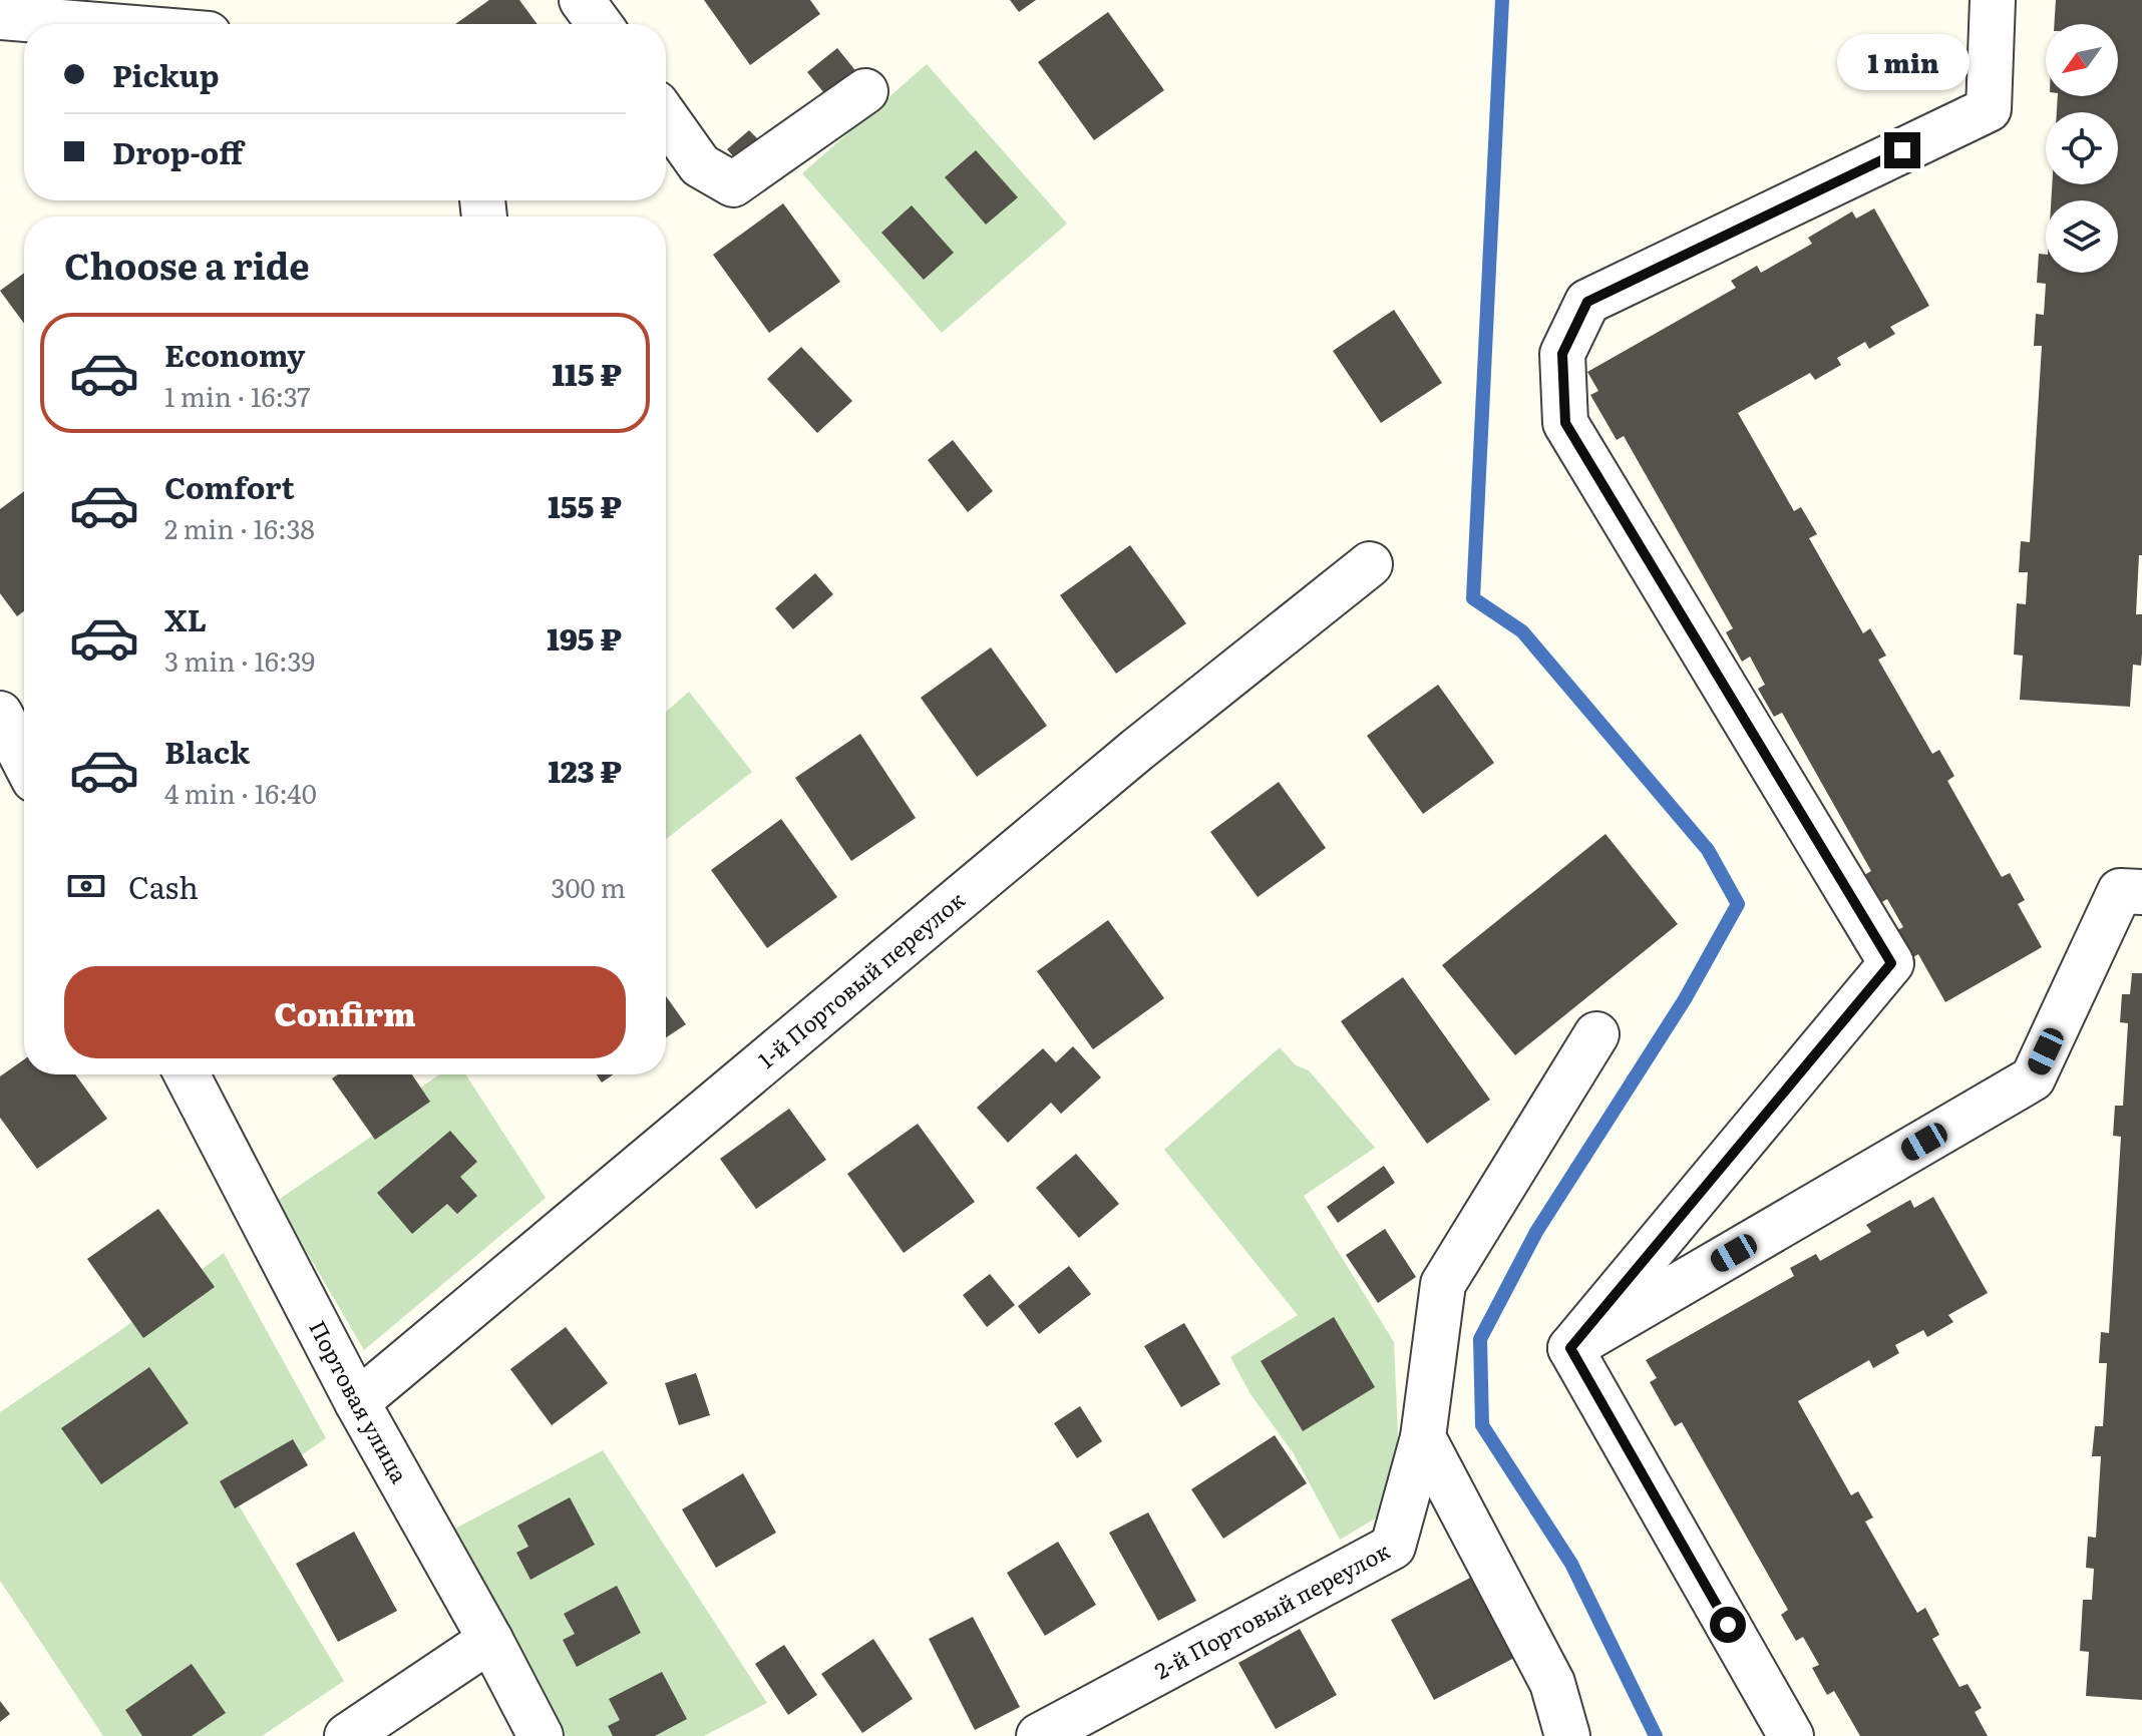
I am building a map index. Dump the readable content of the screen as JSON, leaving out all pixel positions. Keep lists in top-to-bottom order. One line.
{"streets":{"street":["1-й Портовый переулок","Портовая улица","2-й Портовый переулок"]},"crossings":[["1-й Портовый переулок","Портовая улица"]],"north":"bottom left","page":{"banner":["Pickup","Drop-off"],"bubble":"1 min","heading":"Choose a ride","list":[{"name":"Economy","note":"1 min · 16:37","value":"115 ₽"},{"name":"Comfort","note":"2 min · 16:38","value":"155 ₽"},{"name":"XL","note":"3 min · 16:39","value":"195 ₽"},{"name":"Black","note":"4 min · 16:40","value":"123 ₽"}],"pay":["Cash","300 m"],"buttons":"Confirm"}}
